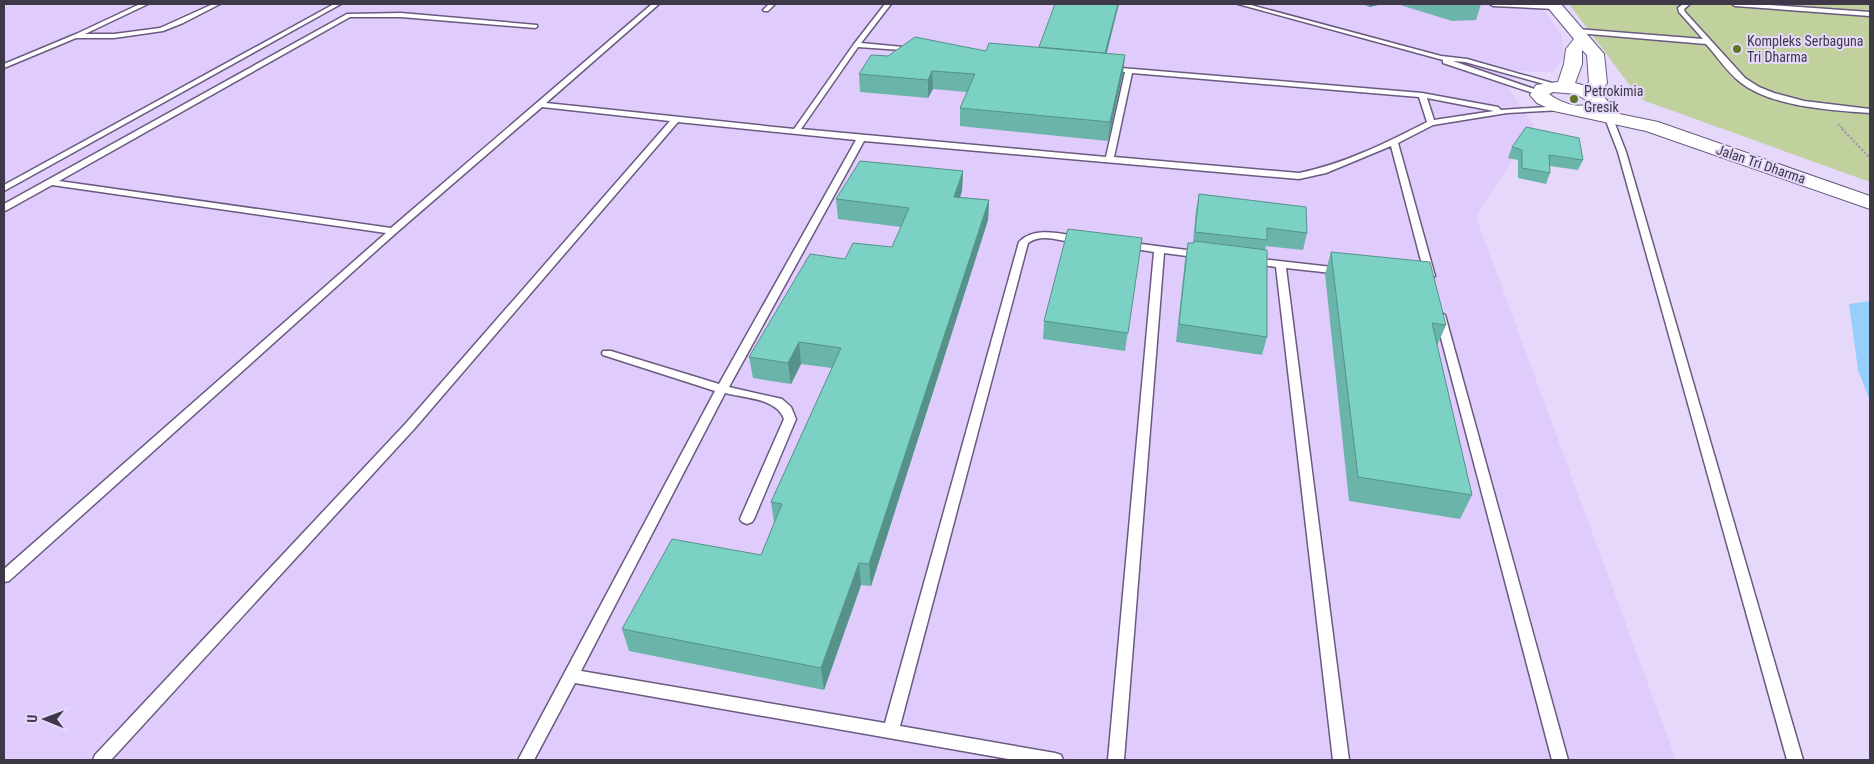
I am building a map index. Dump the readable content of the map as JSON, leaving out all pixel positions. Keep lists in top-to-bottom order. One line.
{"streets":{"main road":["Jalan Tri Dharma"]},"places":["Kompleks Serbaguna Tri Dharma","Petrokimia Gresik"],"north":"left"}
